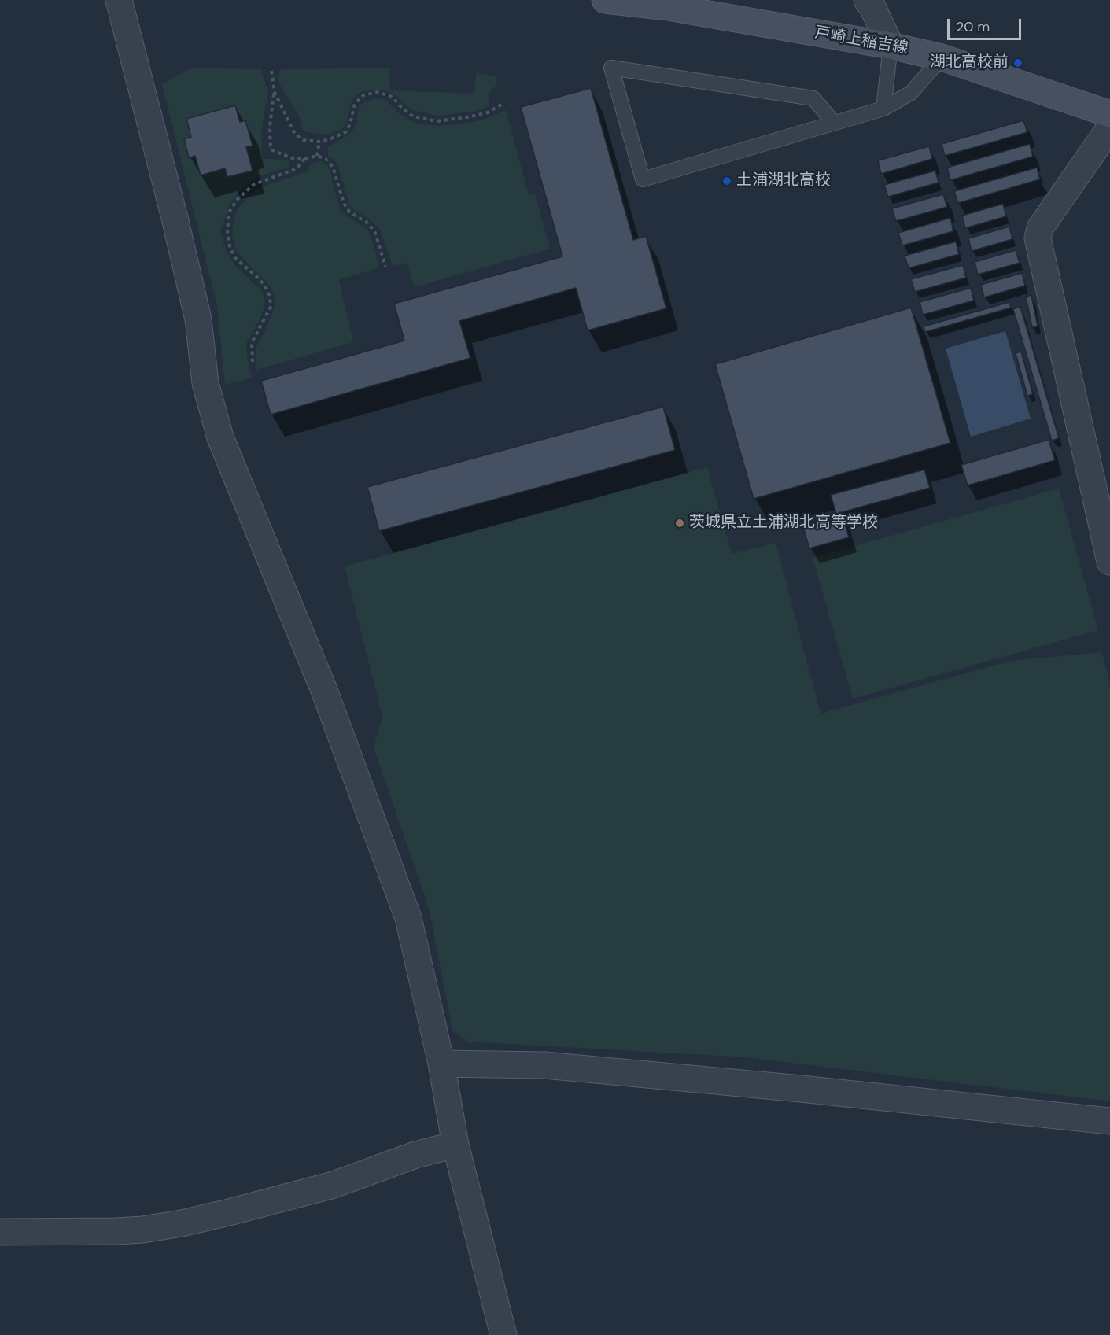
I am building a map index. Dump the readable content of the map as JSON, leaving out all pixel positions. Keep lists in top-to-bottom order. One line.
{"streets":{"main road":["戸崎上稲吉線"]},"places":["湖北高校前","土浦湖北高校","茨城県立土浦湖北高等学校"],"scale_bar":"20 m"}
